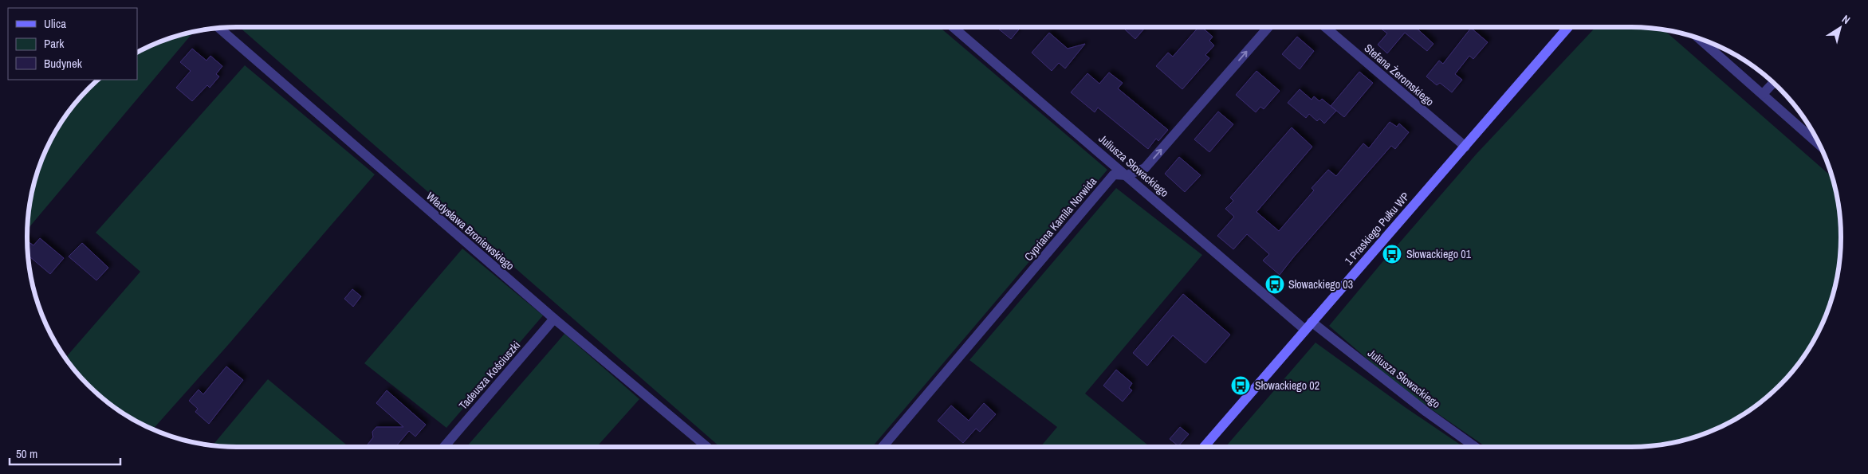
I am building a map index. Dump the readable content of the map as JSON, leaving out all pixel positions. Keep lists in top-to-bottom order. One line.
{"streets":{"street":["Stefana Żeromskiego","Juliusza Słowackiego","Cypriana Kamila Norwida","1 Praskiego Pułku WP","Władysława Broniewskiego","Tadeusza Kościuszki"]},"crossings":[["Stefana Żeromskiego","1 Praskiego Pułku WP"],["Juliusza Słowackiego","Cypriana Kamila Norwida"],["Juliusza Słowackiego","1 Praskiego Pułku WP"],["Władysława Broniewskiego","Tadeusza Kościuszki"]],"one_way":["Cypriana Kamila Norwida"],"places":{"bus stop":["Słowackiego 01","Słowackiego 03","Słowackiego 02"]},"legend":["Ulica","Park","Budynek"],"scale_bar":"50 m","north":"top right"}
